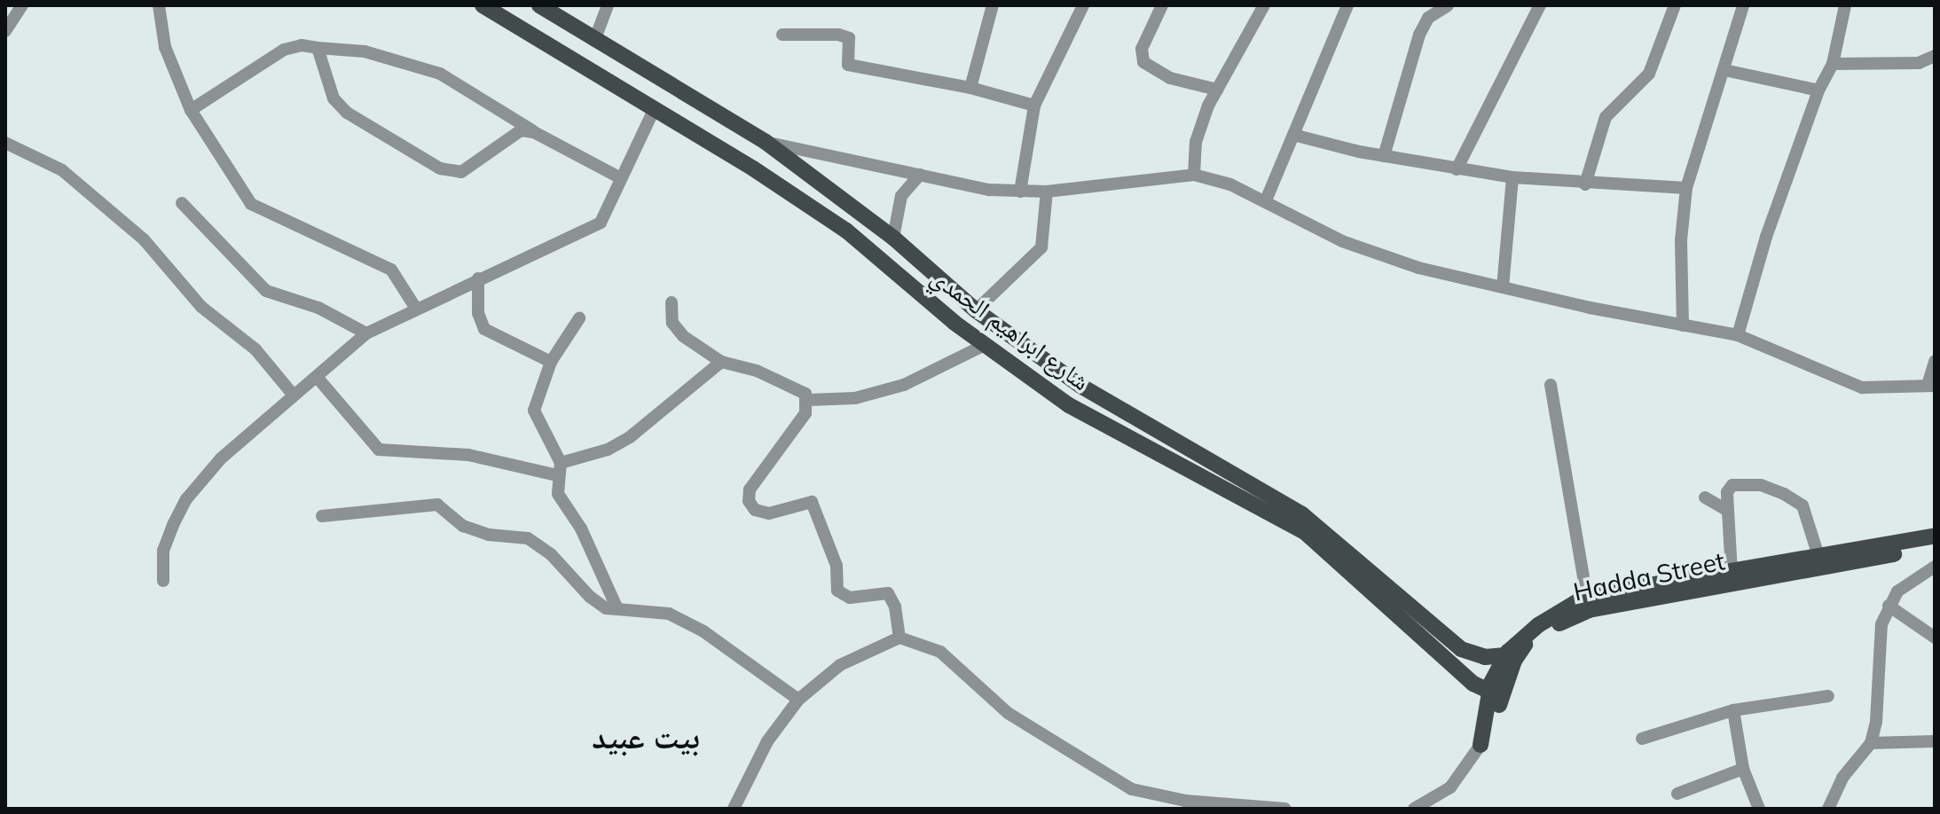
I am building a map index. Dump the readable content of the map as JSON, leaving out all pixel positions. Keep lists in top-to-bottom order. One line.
{"streets":{"main road":["شارع ابراهيم الحمدي","Hadda Street"]},"crossings":[["شارع ابراهيم الحمدي","Hadda Street"]],"districts":["بيت عبيد"]}
